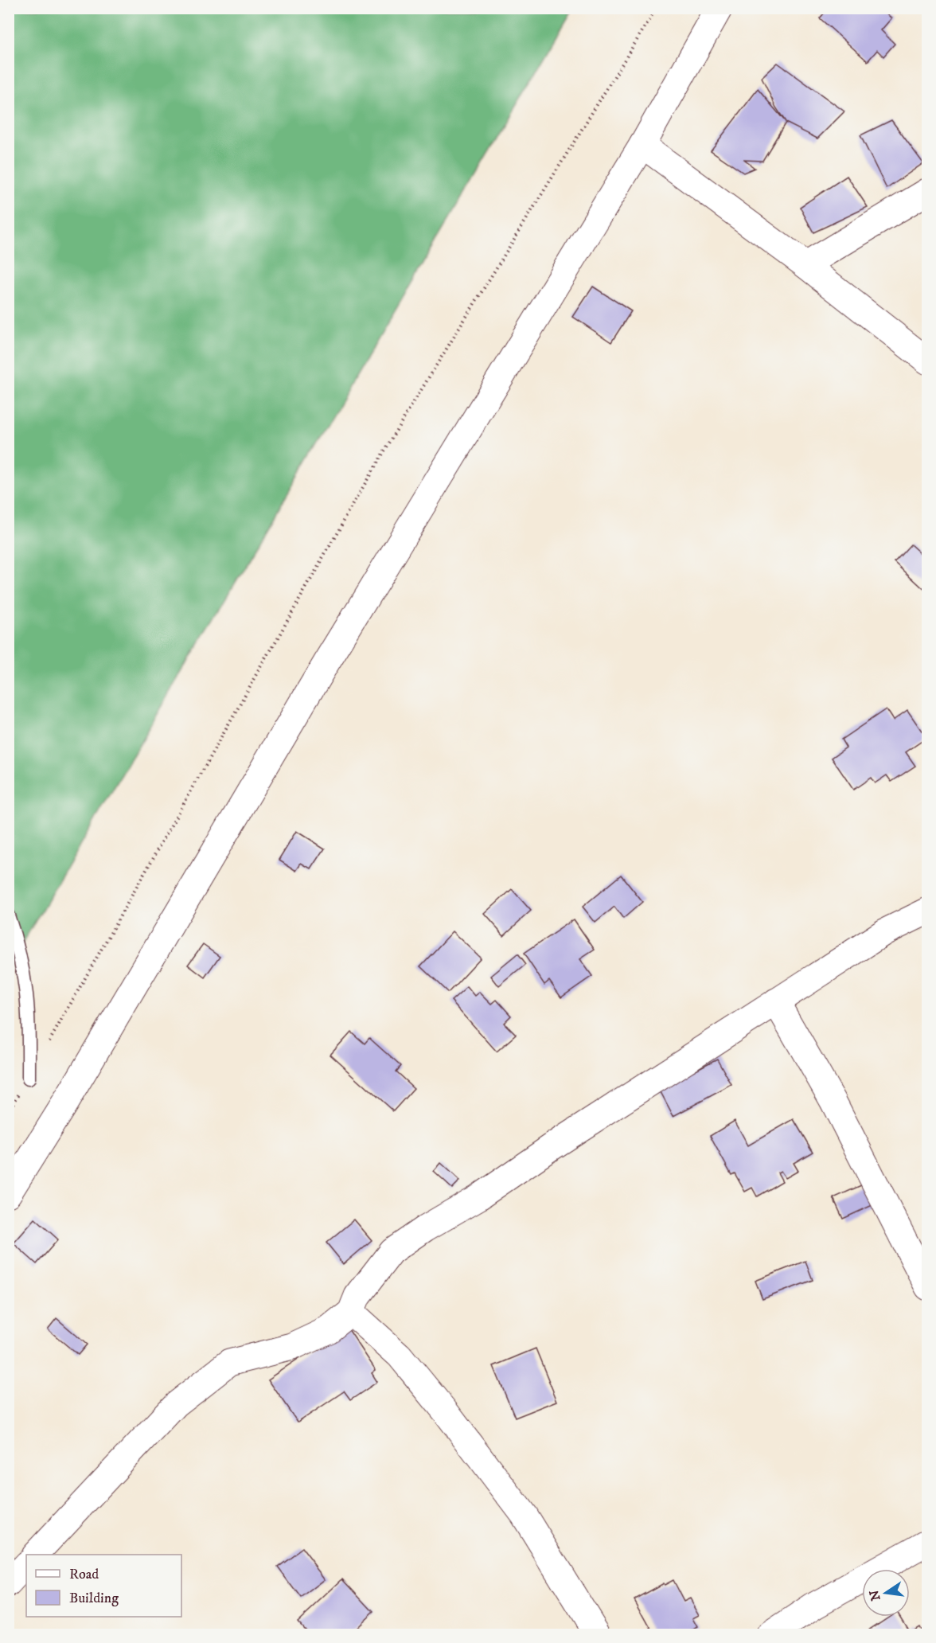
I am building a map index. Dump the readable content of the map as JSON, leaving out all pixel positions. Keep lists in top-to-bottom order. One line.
{"legend":["Road","Building"],"north":"left"}
